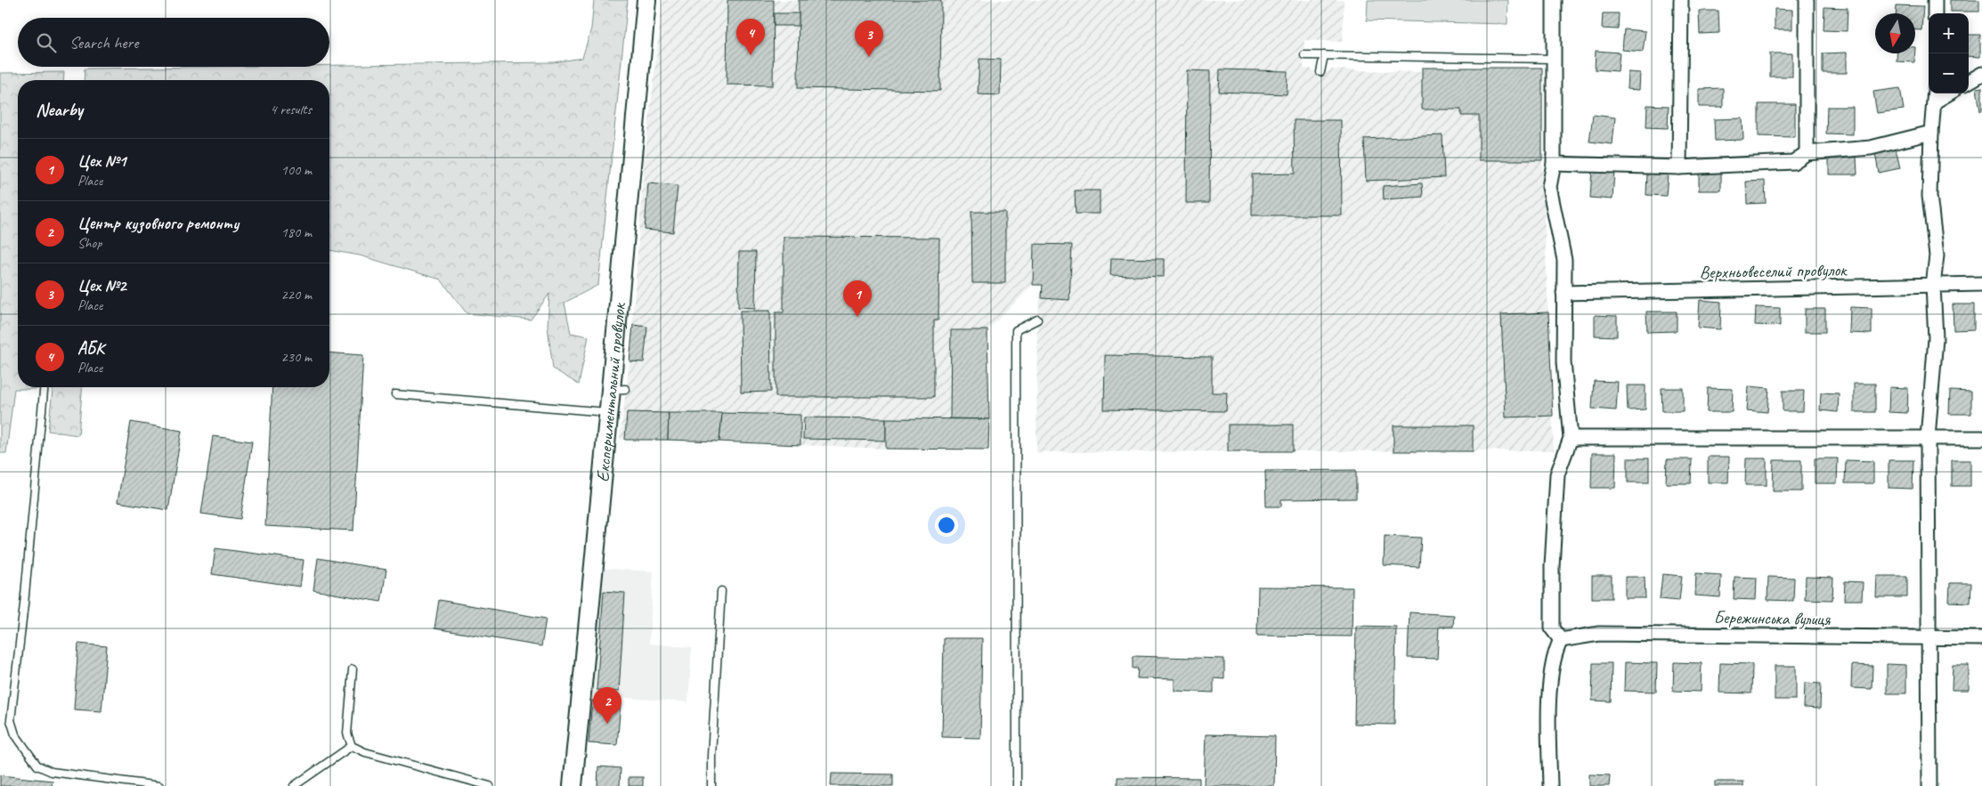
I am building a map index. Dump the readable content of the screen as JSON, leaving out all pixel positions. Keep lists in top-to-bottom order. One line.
{"streets":{"street":["Верхньовеселий провулок","Експериментальний провулок","Бережинська вулиця"]},"north":"bottom","page":{"map_buttons":["+","−"],"search":"Search here","pins":["4","3","1","2"],"heading":["Nearby","4 results"],"list":[{"mark":"1","name":"Цех №1","note":"Place","value":"100 m"},{"mark":"2","name":"Центр кузовного ремонту","note":"Shop","value":"180 m"},{"mark":"3","name":"Цех №2","note":"Place","value":"220 m"},{"mark":"4","name":"АБК","note":"Place","value":"230 m"}]}}
